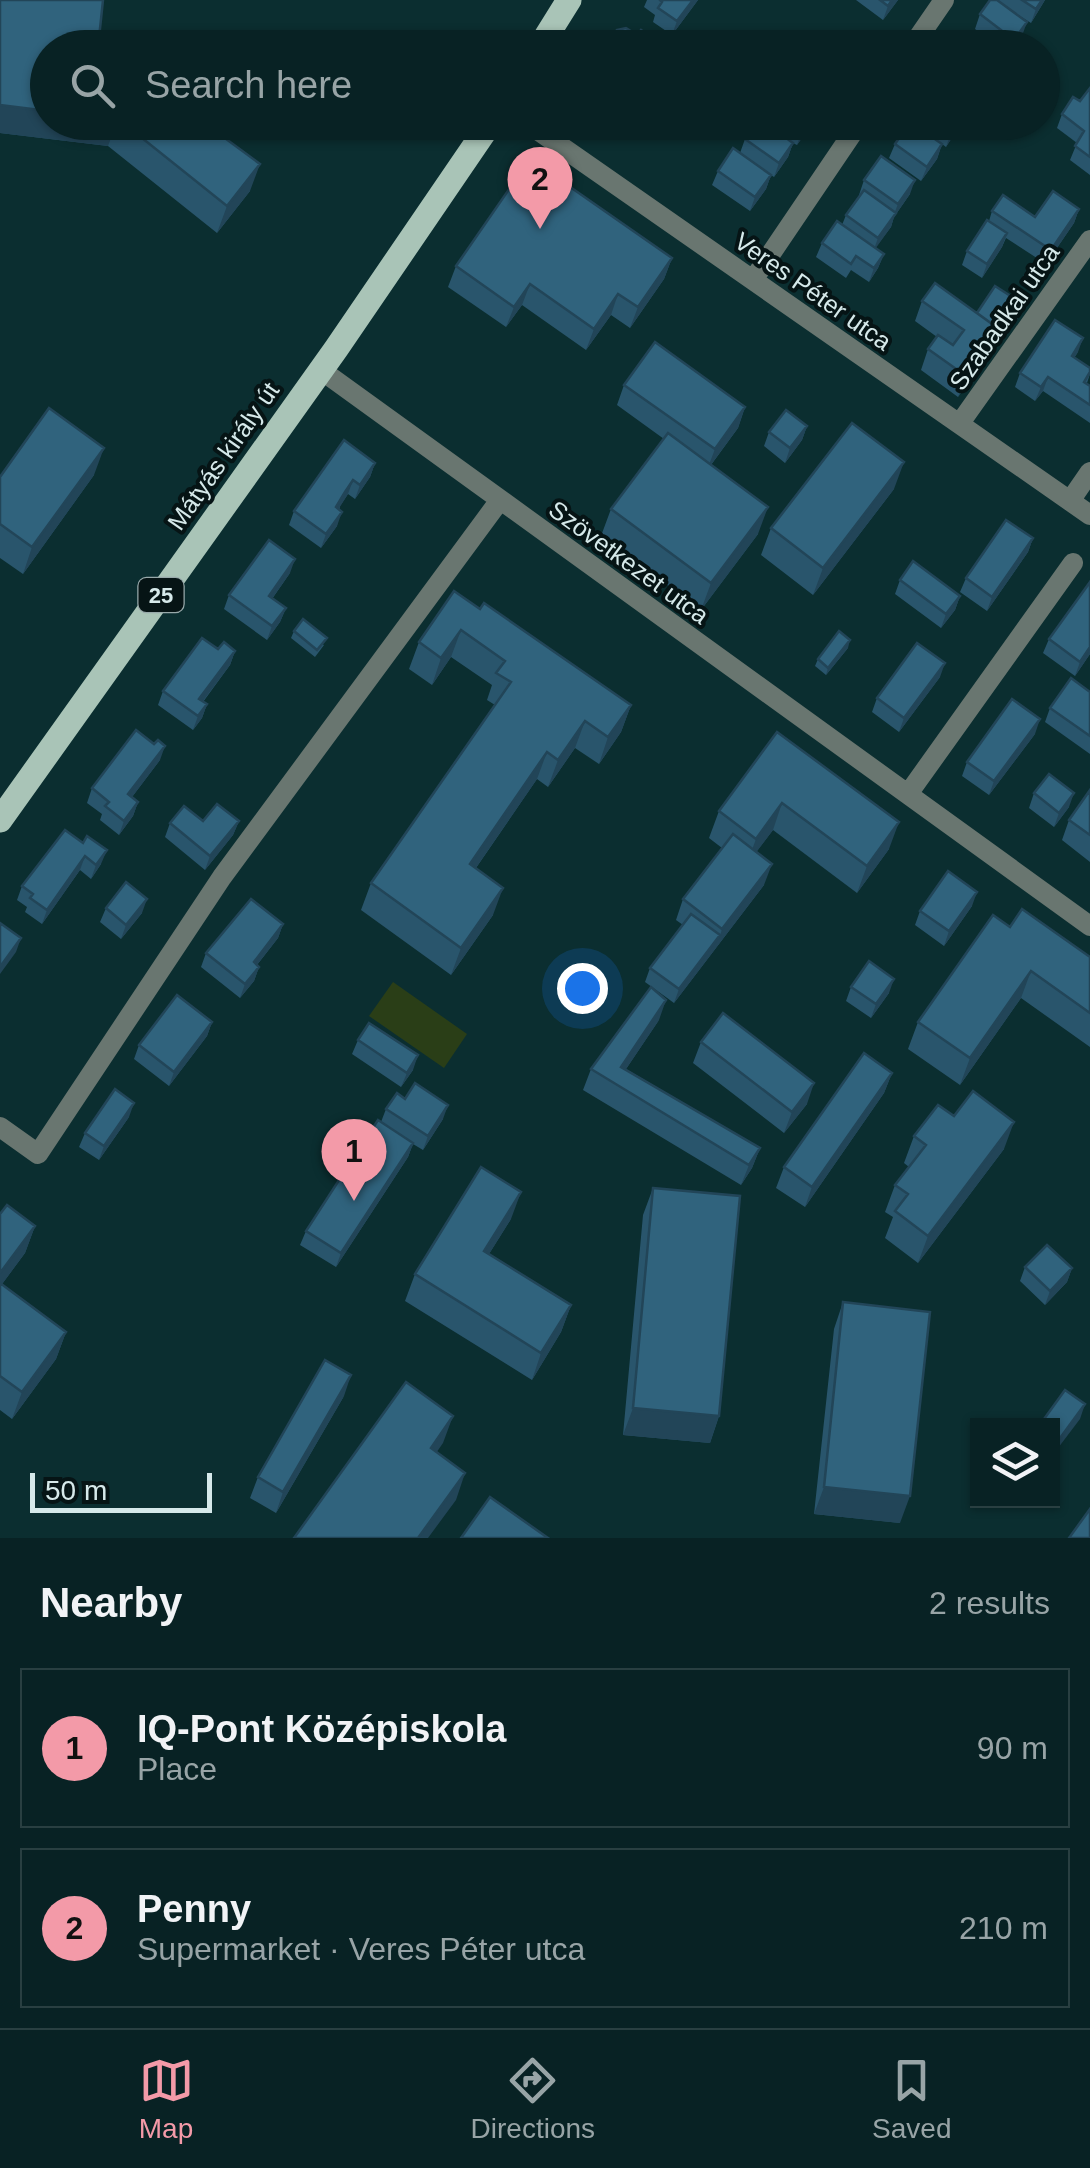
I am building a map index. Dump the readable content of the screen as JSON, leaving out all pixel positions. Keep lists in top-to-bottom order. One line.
{"streets":{"main road":["Mátyás király út","25"],"street":["Veres Péter utca","Szabadkai utca","Szövetkezet utca"]},"crossings":[["Veres Péter utca","Szabadkai utca"],["Mátyás király út","Szövetkezet utca"]],"scale_bar":"50 m","page":{"search":"Search here","pins":["2","1"],"scale":"50 m","heading":["Nearby","2 results"],"list":[{"mark":"1","name":"IQ-Pont Középiskola","note":"Place","value":"90 m"},{"mark":"2","name":"Penny","note":"Supermarket · Veres Péter utca","value":"210 m"}],"nav":["Map","Directions","Saved"]}}
